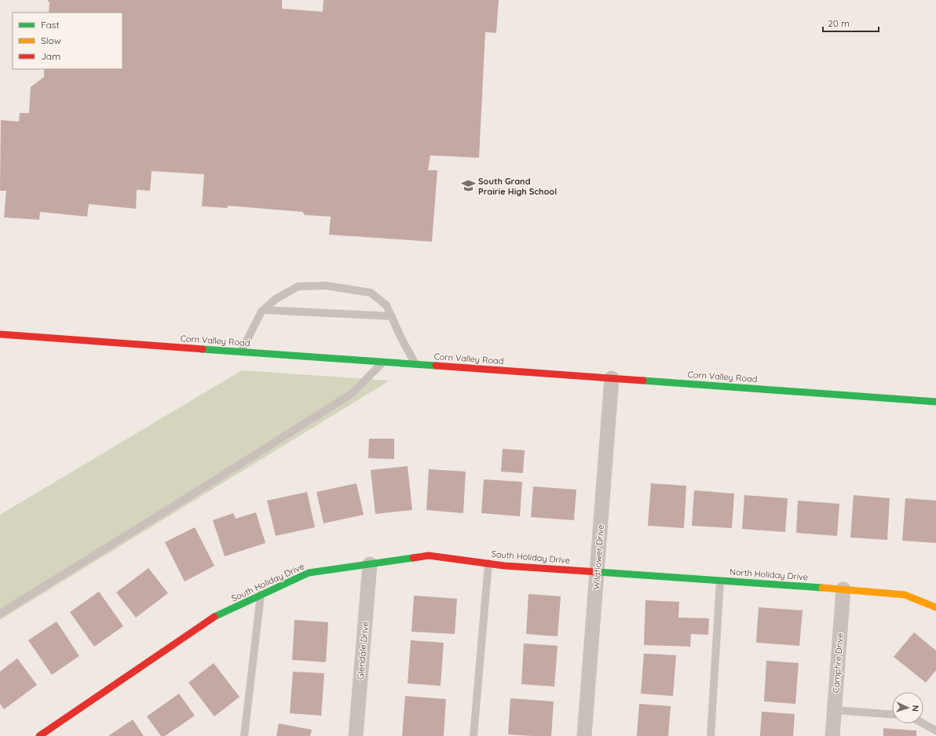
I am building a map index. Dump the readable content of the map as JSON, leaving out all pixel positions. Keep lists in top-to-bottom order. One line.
{"streets":{"street":["Corn Valley Road","South Holiday Drive","Wildflower Drive","North Holiday Drive","Glendale Drive","Campfire Drive"]},"crossings":[["Corn Valley Road","Wildflower Drive"],["South Holiday Drive","Wildflower Drive"],["South Holiday Drive","North Holiday Drive"],["South Holiday Drive","Glendale Drive"],["Wildflower Drive","North Holiday Drive"],["North Holiday Drive","Campfire Drive"]],"places":{"school or university":["South Grand Prairie High School"]},"legend":["Fast","Slow","Jam"],"scale_bar":"20 m","north":"right"}
